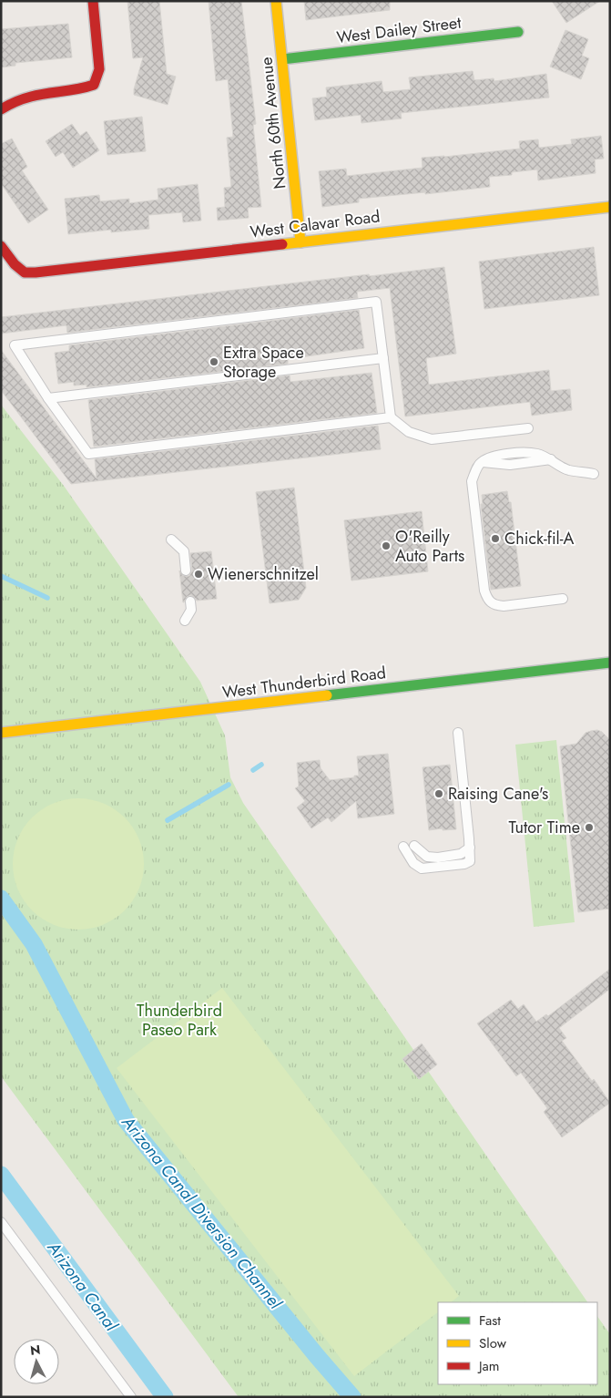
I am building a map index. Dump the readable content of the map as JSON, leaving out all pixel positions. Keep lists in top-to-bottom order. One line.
{"streets":{"street":["West Dailey Street","North 60th Avenue","West Calavar Road","West Thunderbird Road"]},"crossings":[["West Dailey Street","North 60th Avenue"],["North 60th Avenue","West Calavar Road"]],"water":["Arizona Canal Diversion Channel","Arizona Canal"],"parks":["Thunderbird Paseo Park"],"places":["Extra Space Storage","Chick-fil-A","O'Reilly Auto Parts","Wienerschnitzel","Raising Cane's","Tutor Time"],"legend":["Fast","Slow","Jam"],"north":"top"}
